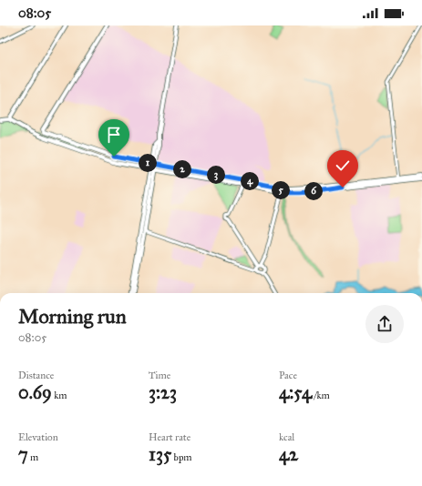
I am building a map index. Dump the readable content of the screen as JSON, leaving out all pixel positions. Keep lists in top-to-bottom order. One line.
{"page":{"status":"08:05","pins":["1","2","3","4","5","6"],"heading":["Morning run","08:05"],"stats":[["Distance","0.69 km"],["Time","3:23"],["Pace","4:54 /km"],["Elevation","7 m"],["Heart rate","135 bpm"],["kcal","42"]]}}
